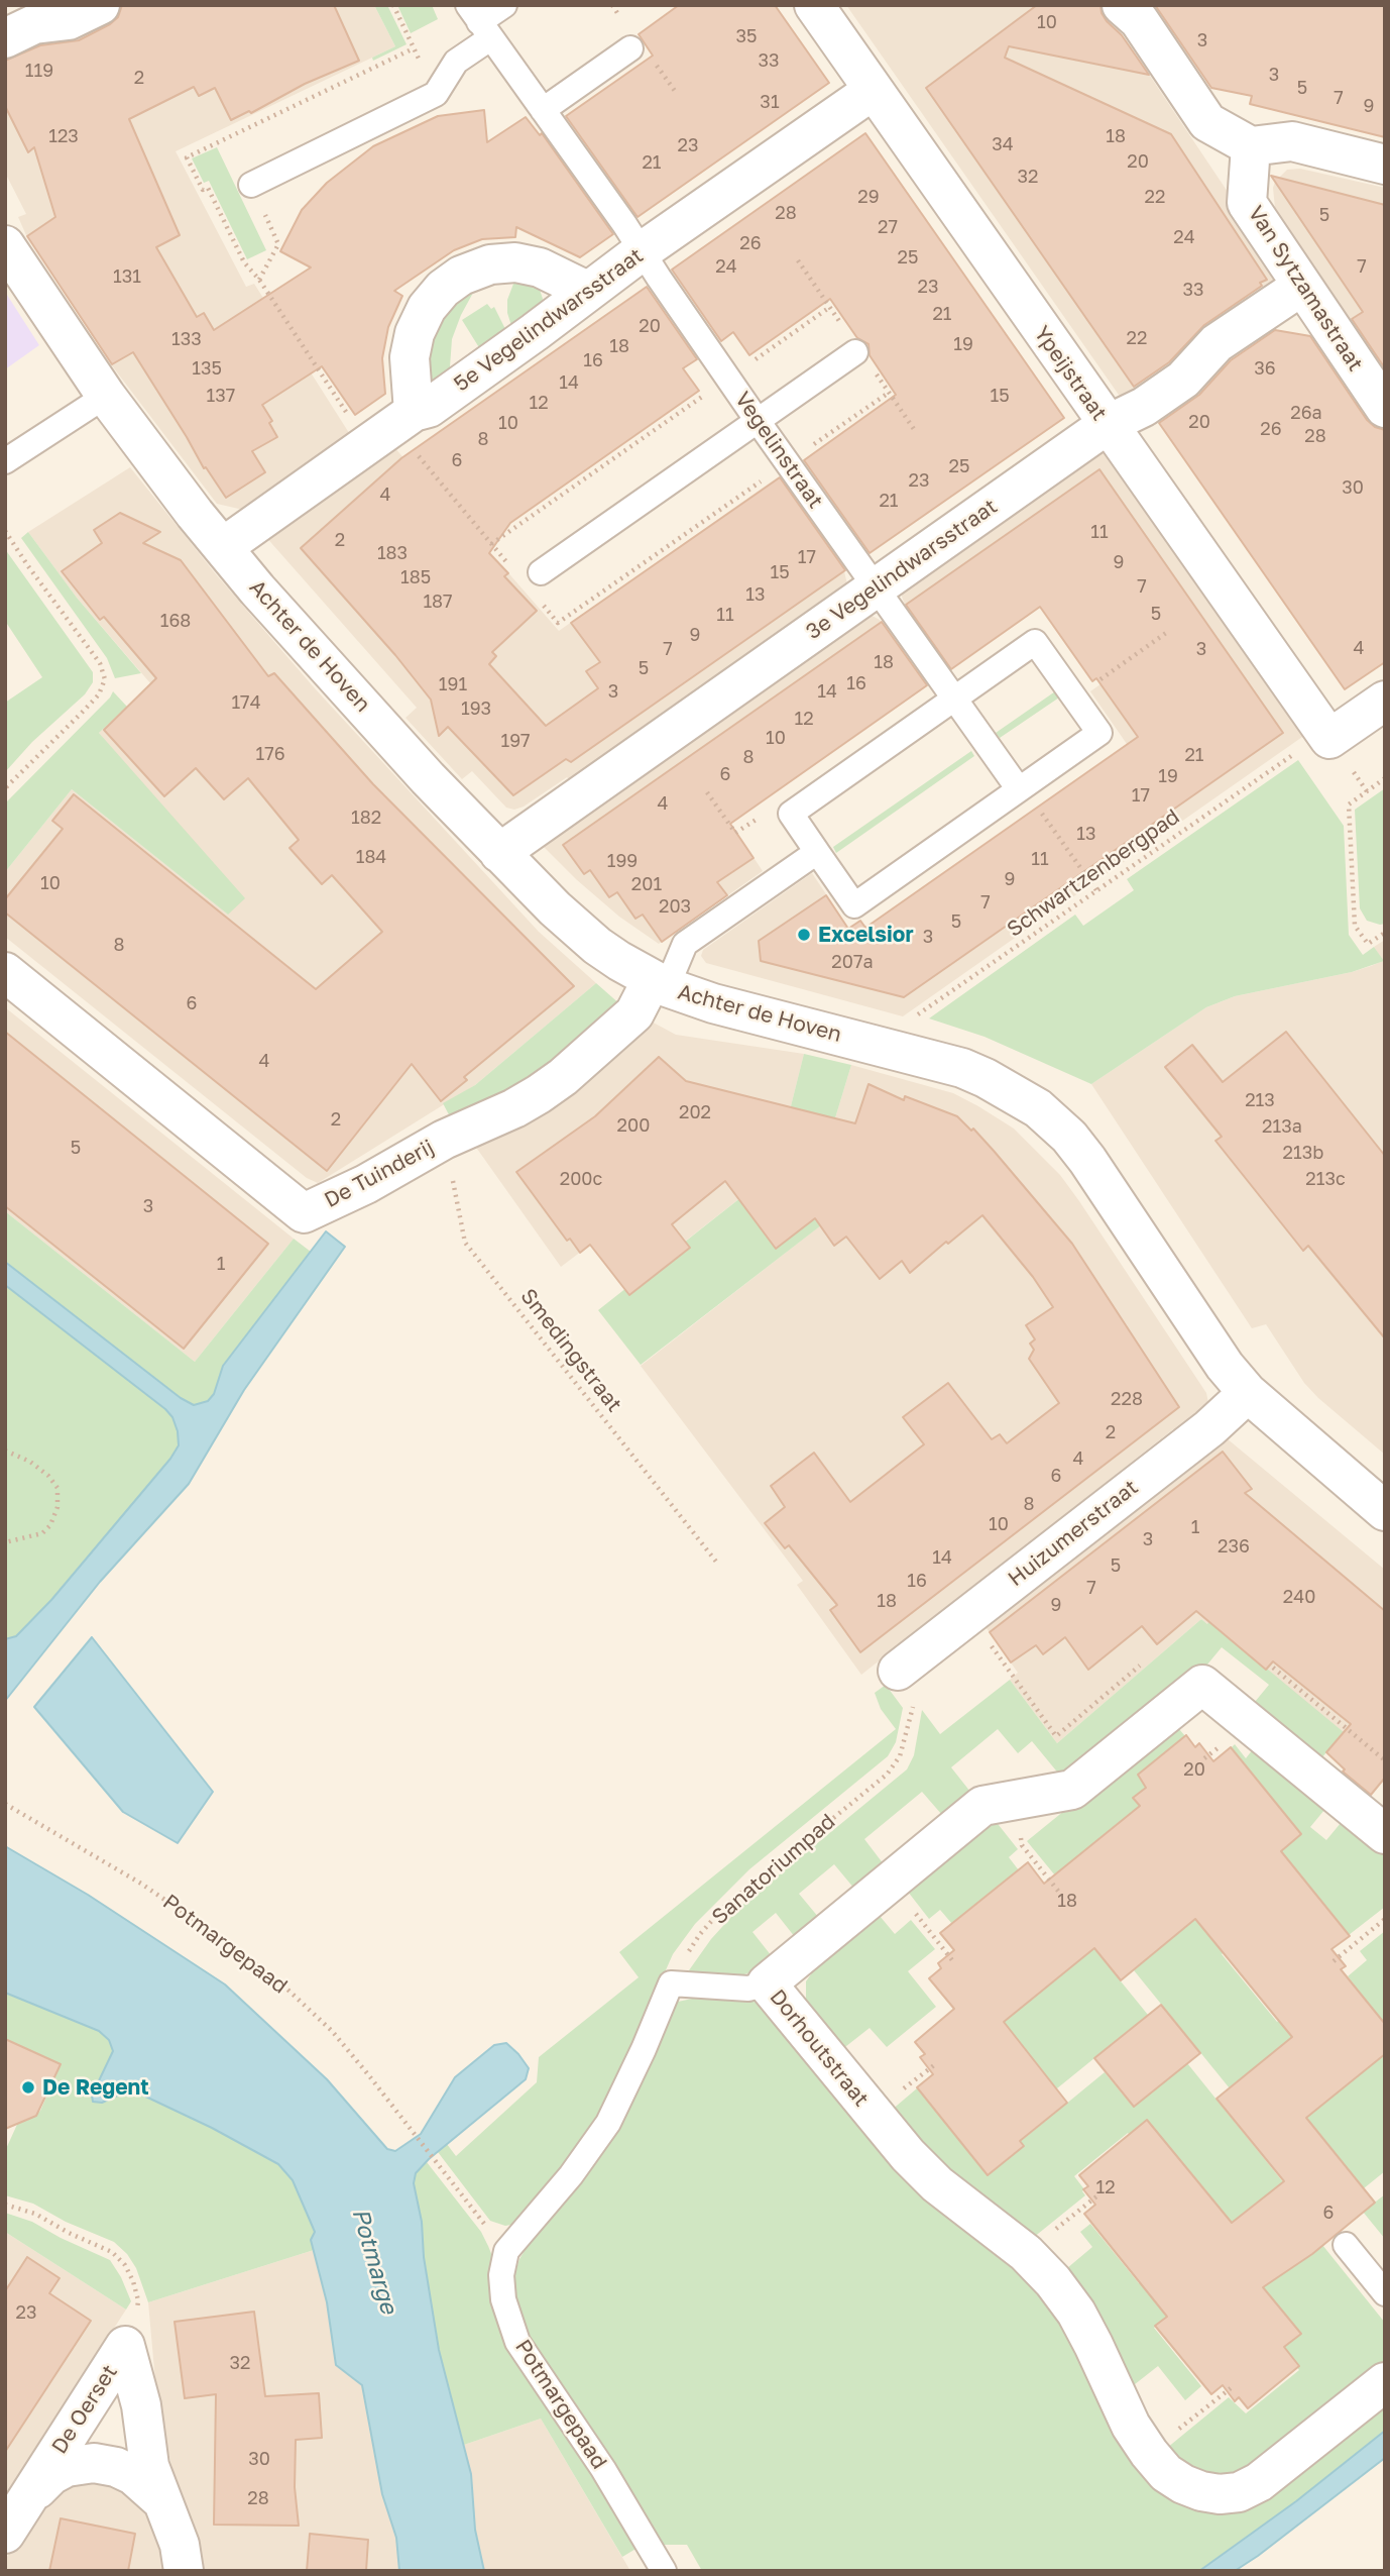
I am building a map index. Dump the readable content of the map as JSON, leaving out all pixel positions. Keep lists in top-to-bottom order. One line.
{"streets":{"street":["Van Sytzamastraat","5e Vegelindwarsstraat","Ypeijstraat","3e Vegelindwarsstraat","Achter de Hoven","De Tuinderij","Huizumerstraat","Dorhoutstraat","De Oerset"],"lane":["Vegelinstraat","Potmargepaad"],"path":["Schwartzenbergpad","Smedingstraat","Sanatoriumpad"]},"crossings":[["Van Sytzamastraat","3e Vegelindwarsstraat"],["5e Vegelindwarsstraat","Ypeijstraat"],["5e Vegelindwarsstraat","Vegelinstraat"],["5e Vegelindwarsstraat","Achter de Hoven"],["Ypeijstraat","3e Vegelindwarsstraat"],["Ypeijstraat","Schwartzenbergpad"],["Vegelinstraat","3e Vegelindwarsstraat"],["3e Vegelindwarsstraat","Achter de Hoven"],["Achter de Hoven","Schwartzenbergpad"],["Achter de Hoven","De Tuinderij"],["Achter de Hoven","Huizumerstraat"],["De Tuinderij","Smedingstraat"],["Huizumerstraat","Sanatoriumpad"]],"water":["Potmarge"],"places":["Excelsior","De Regent"],"house_numbers":["10","35","3","33","119","3","2","5","7","31","9","123","18","34","23","20","21","32","29","22","28","5","27","24","26","25","24","7","131","23","33","21","20","22","133","19","18","16","135","36","14","137","15","12","26a","20","10","26","28","8","6","25","23","30","4","21","11","2","183","17","9","15","185","7","13","187","5","11","168","9","4","7","3","18","5","16","191","3","14","174","193","12","10","197","176","21","8","6","19","17","4","182","13","184","11","199","9","10","201","7","203","5","3","8","207a","6","4","213","202","2","200","213a","5","213b","200c","213c","3","1","228","2","4","6","8","10","1","3","236","14","5","16","7","240","18","9","20","18","12","6","23","32","30","28"]}
